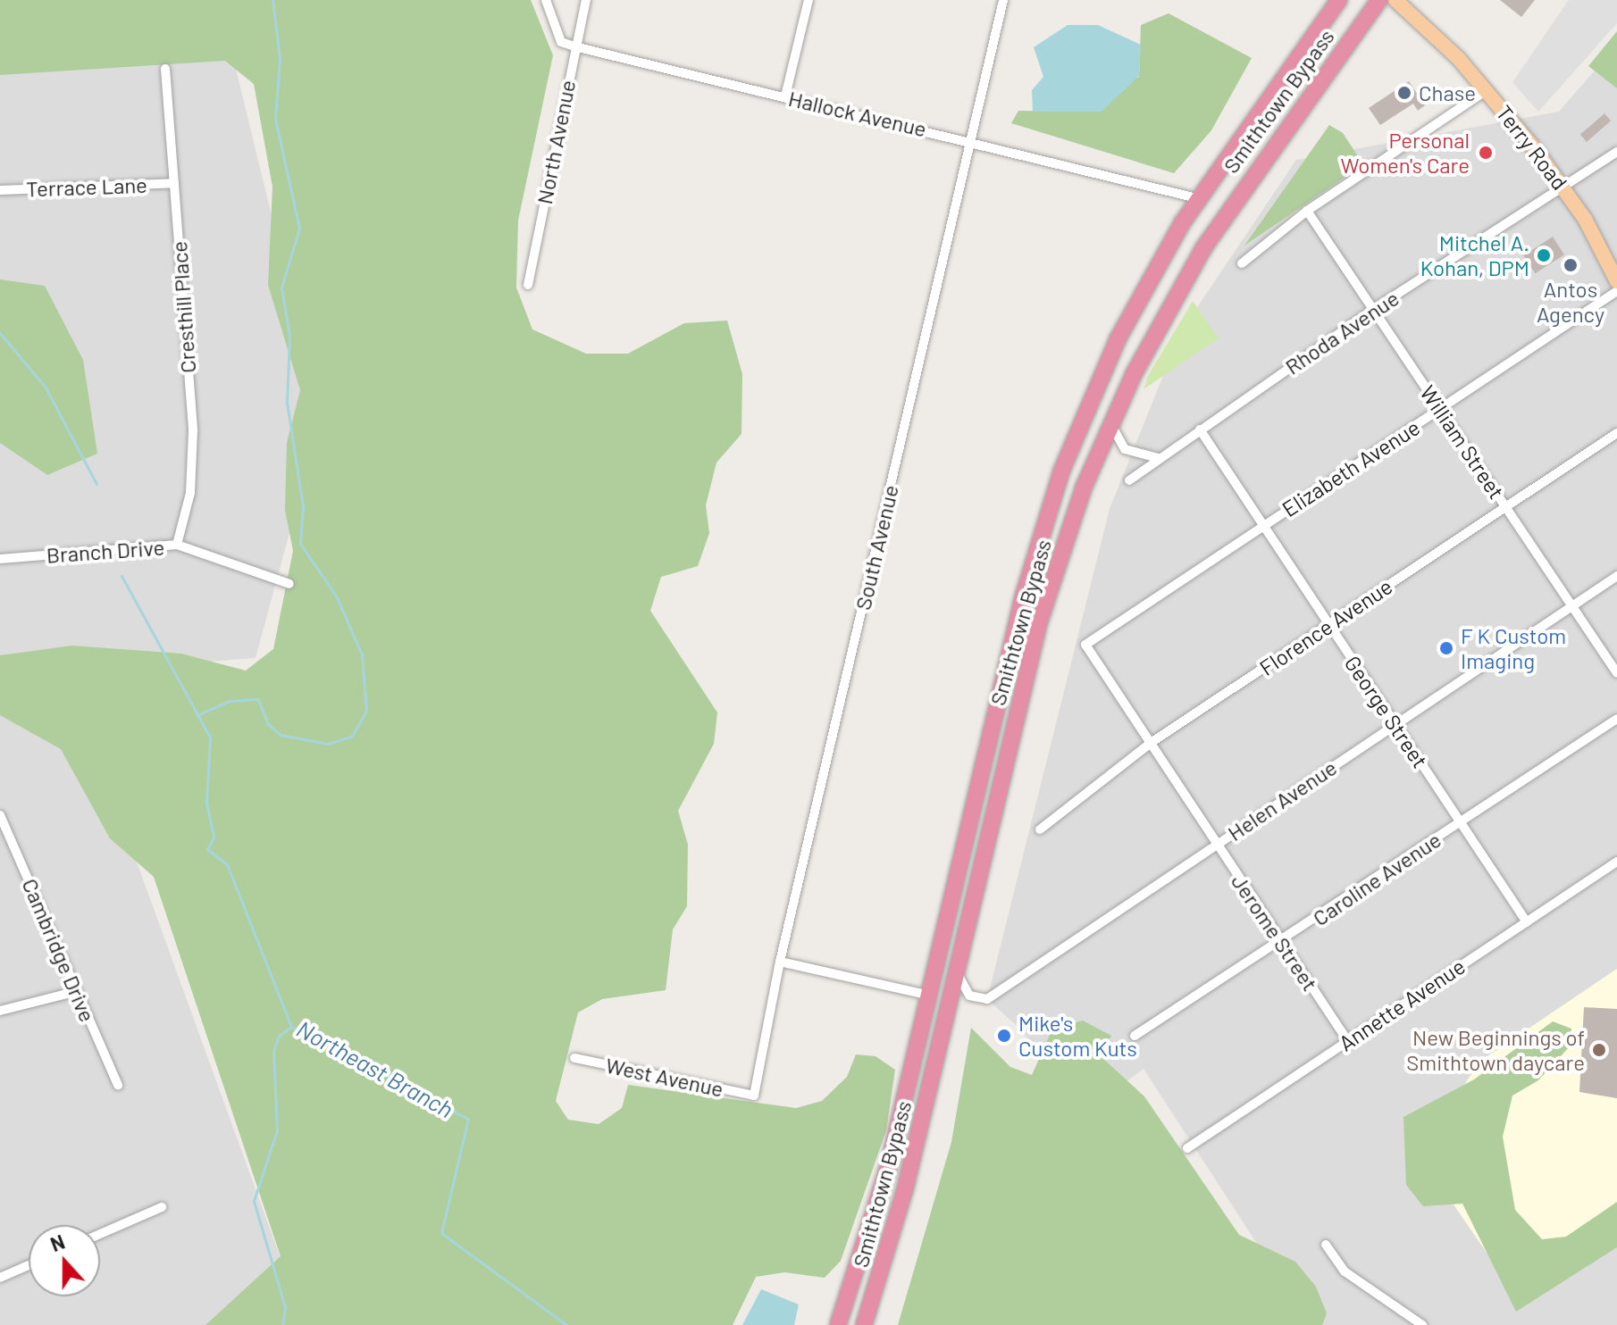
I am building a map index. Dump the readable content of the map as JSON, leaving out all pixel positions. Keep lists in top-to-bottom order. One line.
{"streets":{"highway":["Smithtown Bypass"],"main road":["Terry Road"],"street":["Hallock Avenue","North Avenue","Terrace Lane","Cresthill Place","Rhoda Avenue","William Street","Elizabeth Avenue","South Avenue","Branch Drive","Florence Avenue","George Street","Helen Avenue","Caroline Avenue","Jerome Street","Cambridge Drive","Annette Avenue","West Avenue"]},"crossings":[["Smithtown Bypass","Hallock Avenue"],["Smithtown Bypass","Helen Avenue"],["Hallock Avenue","North Avenue"],["Hallock Avenue","South Avenue"],["Terry Road","Rhoda Avenue"],["Terrace Lane","Cresthill Place"],["Cresthill Place","Branch Drive"],["Rhoda Avenue","William Street"],["Rhoda Avenue","George Street"],["William Street","Elizabeth Avenue"],["William Street","Florence Avenue"],["William Street","Helen Avenue"],["Elizabeth Avenue","George Street"],["Elizabeth Avenue","Jerome Street"],["South Avenue","West Avenue"],["Florence Avenue","George Street"],["Florence Avenue","Jerome Street"],["George Street","Helen Avenue"],["George Street","Caroline Avenue"],["George Street","Annette Avenue"],["Helen Avenue","Jerome Street"],["Caroline Avenue","Jerome Street"],["Jerome Street","Annette Avenue"]],"water":["Northeast Branch"],"places":["Chase","Personal Women's Care","Mitchel A. Kohan, DPM","Antos Agency","F K Custom Imaging","Mike's Custom Kuts","New Beginnings of Smithtown daycare"],"north":"top"}
